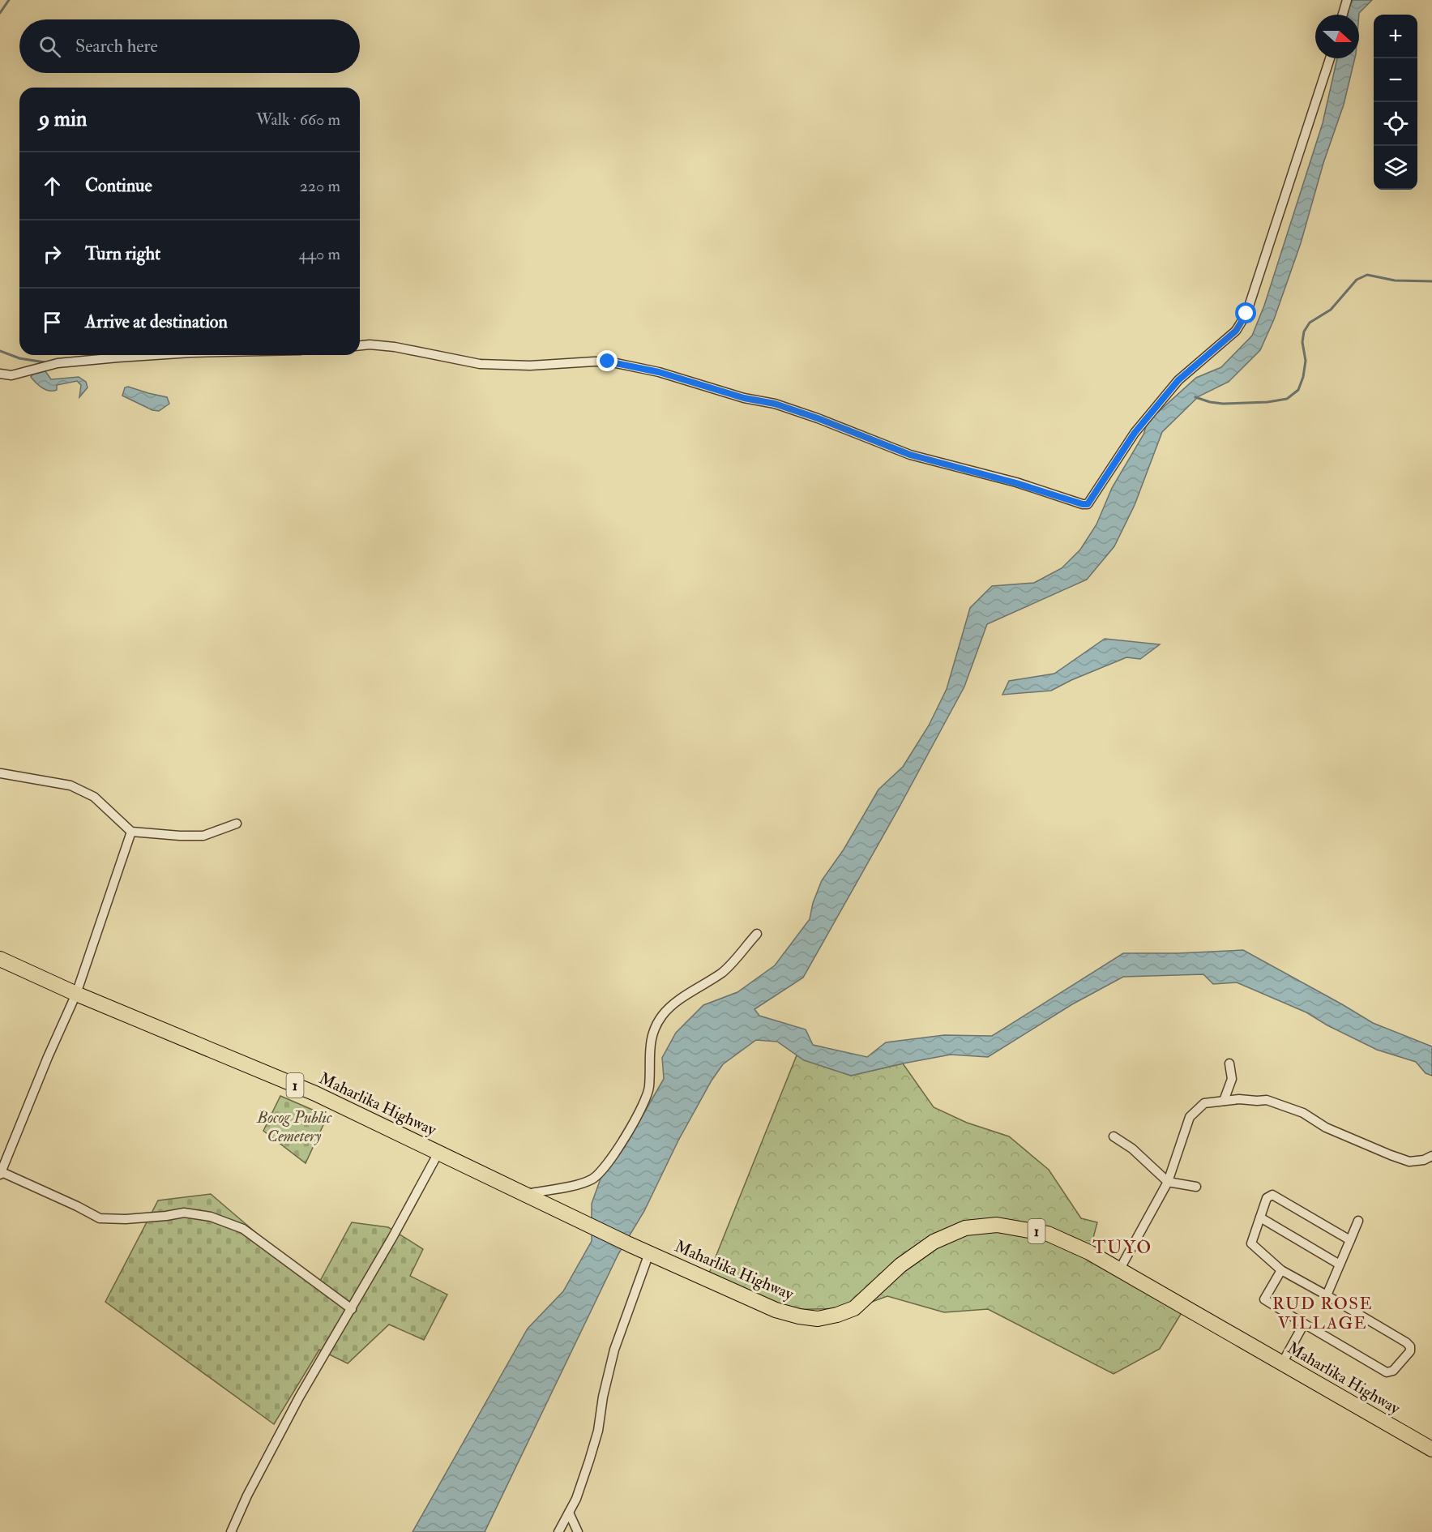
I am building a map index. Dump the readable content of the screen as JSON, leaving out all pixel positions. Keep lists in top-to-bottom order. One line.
{"streets":{"highway":["1","Maharlika Highway"]},"districts":["TUYO","RUD ROSE VILLAGE"],"parks":["Bocog Public Cemetery"],"north":"right","page":{"map_buttons":["+","−"],"search":"Search here","heading":["9 min","Walk · 660 m"],"list":[["Continue","220 m"],["Turn right","440 m"],"Arrive at destination"]}}
